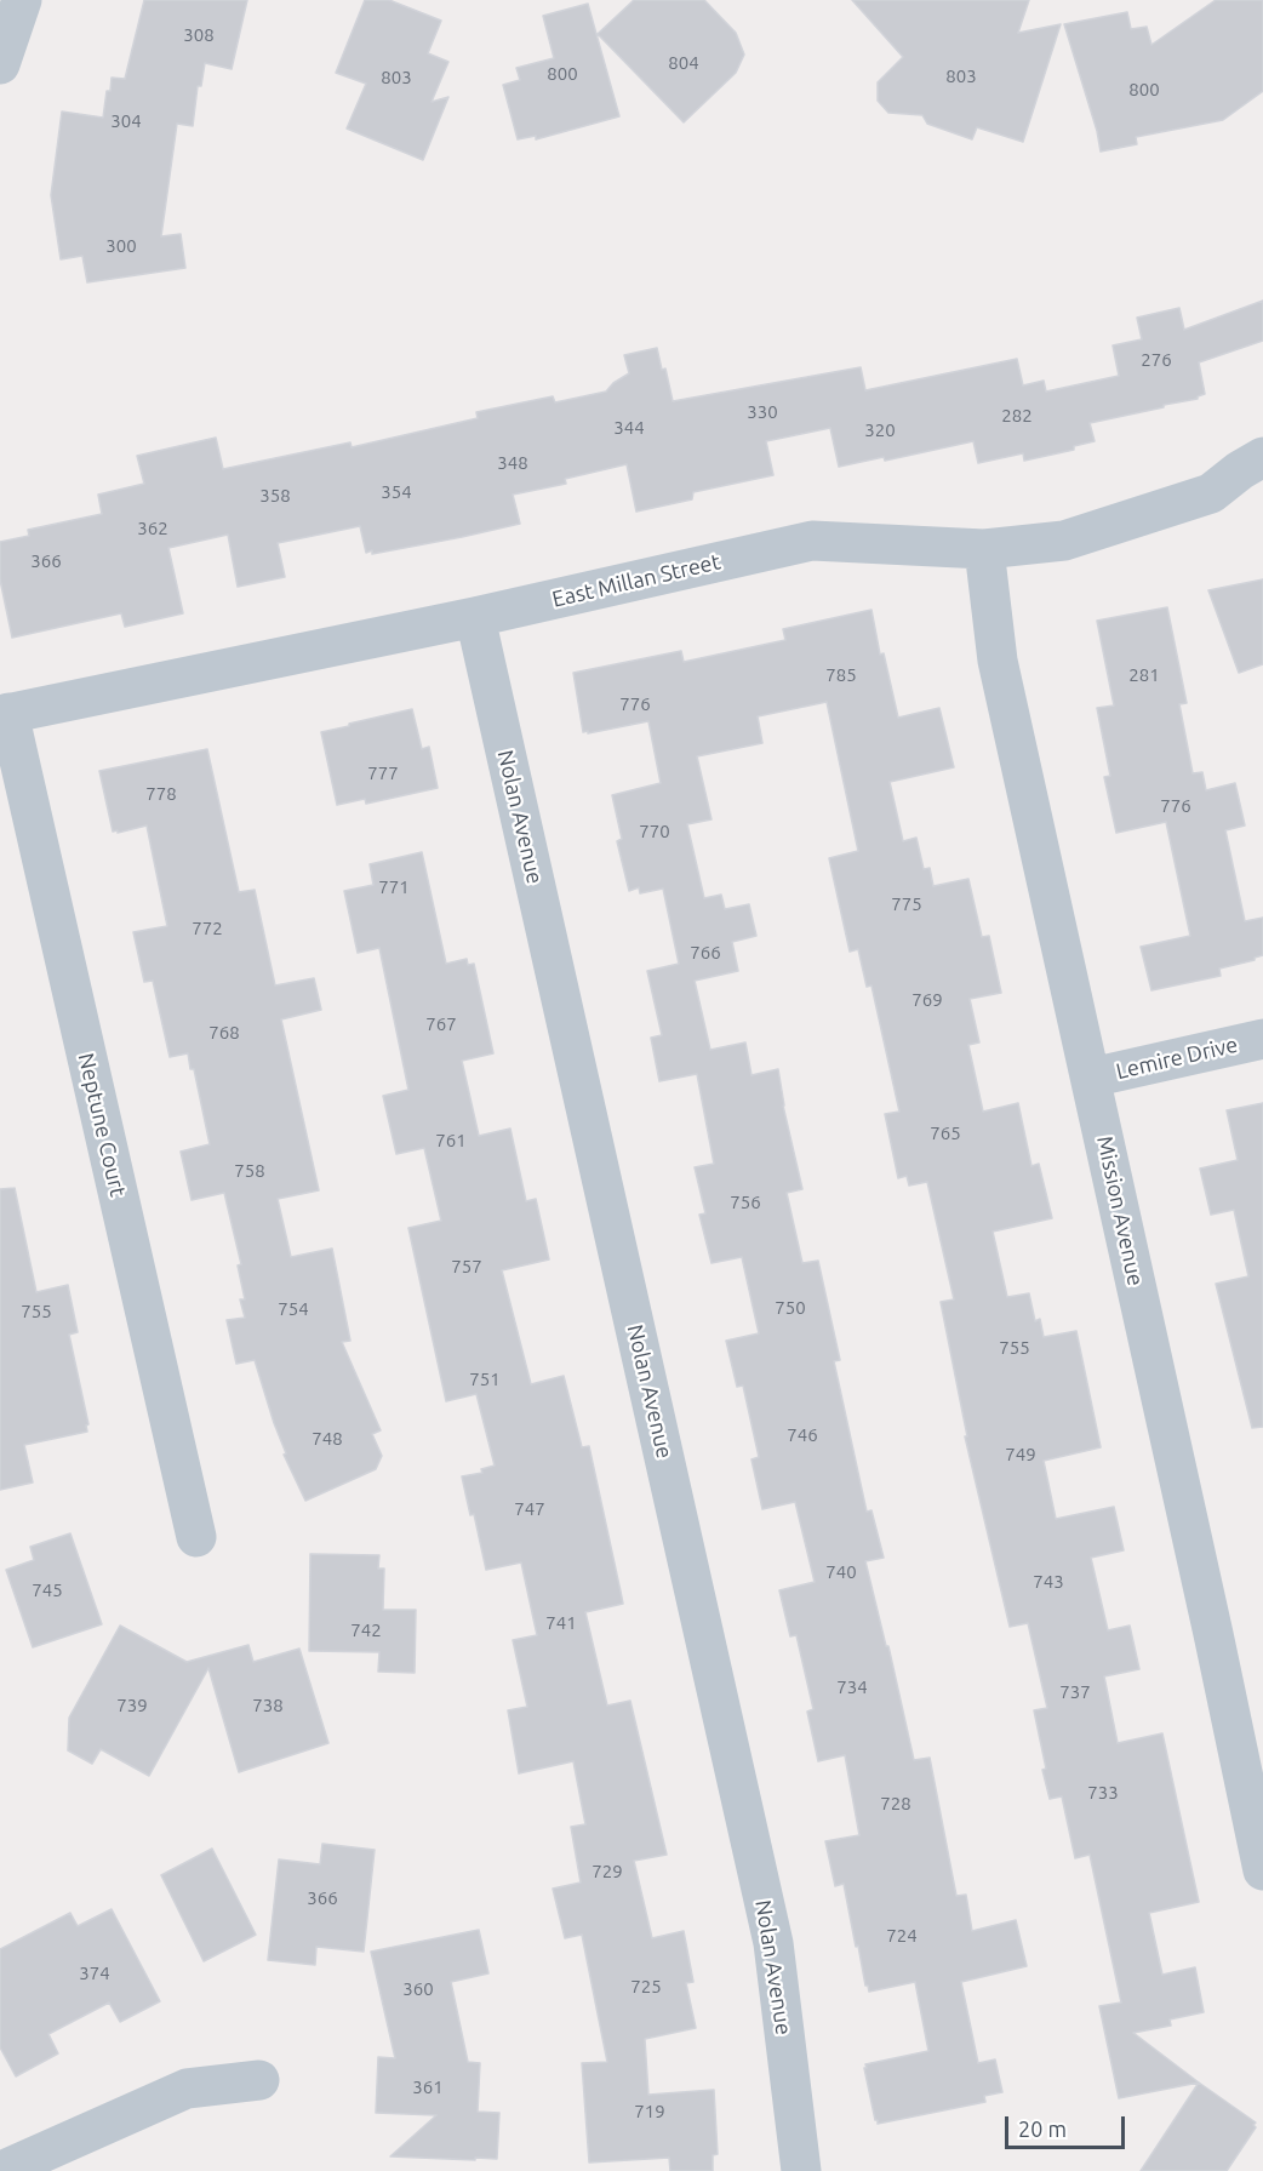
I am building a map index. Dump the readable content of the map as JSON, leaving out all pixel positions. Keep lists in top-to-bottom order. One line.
{"streets":{"street":["East Millan Street","Nolan Avenue","Lemire Drive","Neptune Court","Mission Avenue"]},"crossings":[["East Millan Street","Nolan Avenue"],["East Millan Street","Neptune Court"],["East Millan Street","Mission Avenue"],["Lemire Drive","Mission Avenue"]],"house_numbers":["308","804","800","803","803","800","304","300","276","330","282","344","320","348","354","358","362","366","785","281","776","777","778","776","770","771","775","772","766","769","767","768","765","761","758","756","757","750","754","755","755","751","746","748","749","747","740","743","745","741","742","734","737","739","738","733","728","729","366","724","374","725","360","361","719"],"scale_bar":"20 m"}
